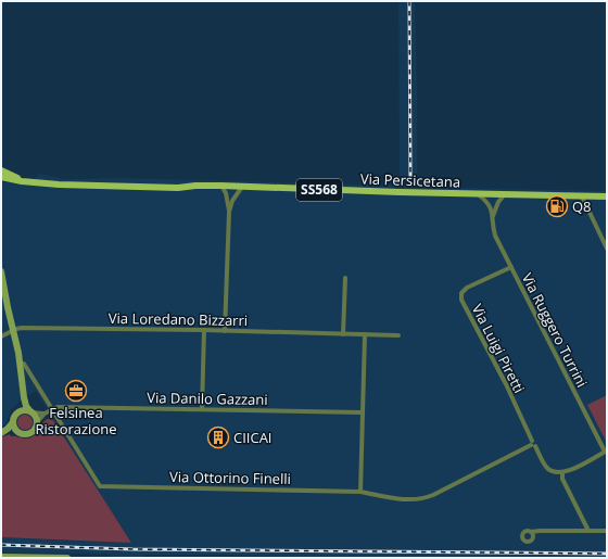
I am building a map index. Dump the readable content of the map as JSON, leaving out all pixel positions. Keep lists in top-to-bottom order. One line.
{"streets":{"main road":["Via Persicetana","SS568"],"street":["Via Loredano Bizzarri","Via Ruggero Turrini","Via Luigi Piretti","Via Danilo Gazzani","Via Ottorino Finelli"]},"crossings":[["Via Persicetana","Via Ruggero Turrini"],["Via Ruggero Turrini","Via Luigi Piretti"],["Via Luigi Piretti","Via Ottorino Finelli"],["Via Danilo Gazzani","Via Ottorino Finelli"]],"places":{"fuel station":["Q8"],"office":["Felsinea Ristorazione"],"building":["CIICAI"]}}
